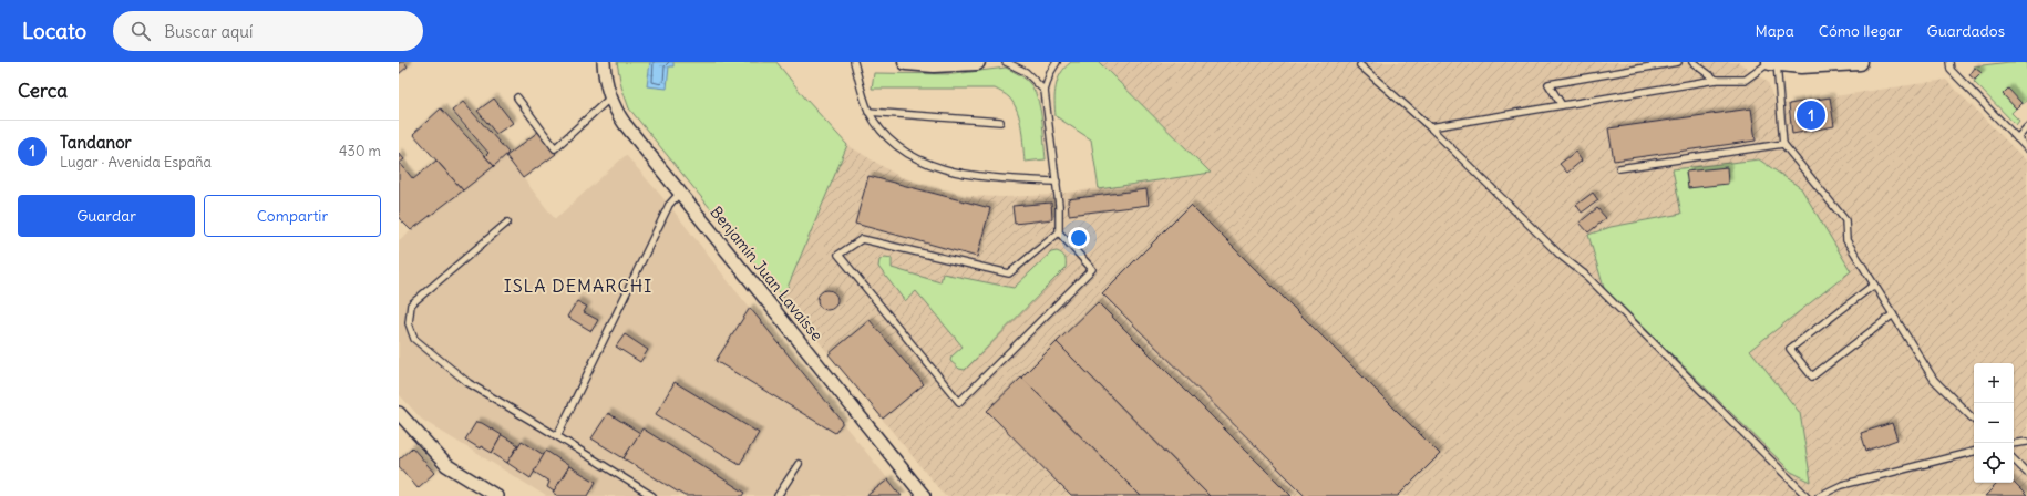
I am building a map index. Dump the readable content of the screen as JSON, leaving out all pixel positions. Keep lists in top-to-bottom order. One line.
{"streets":{"street":["Benjamín Juan Lavaisse"]},"districts":["ISLA DEMARCHI"],"page":{"header":"Locato","search":"Buscar aquí","nav":["Mapa","Cómo llegar","Guardados"],"heading":"Cerca","pins":"1","list":[{"mark":"1","name":"Tandanor","note":"Lugar · Avenida España","value":"430 m"}],"buttons":["Guardar","Compartir"],"map_buttons":["+","−"]}}
